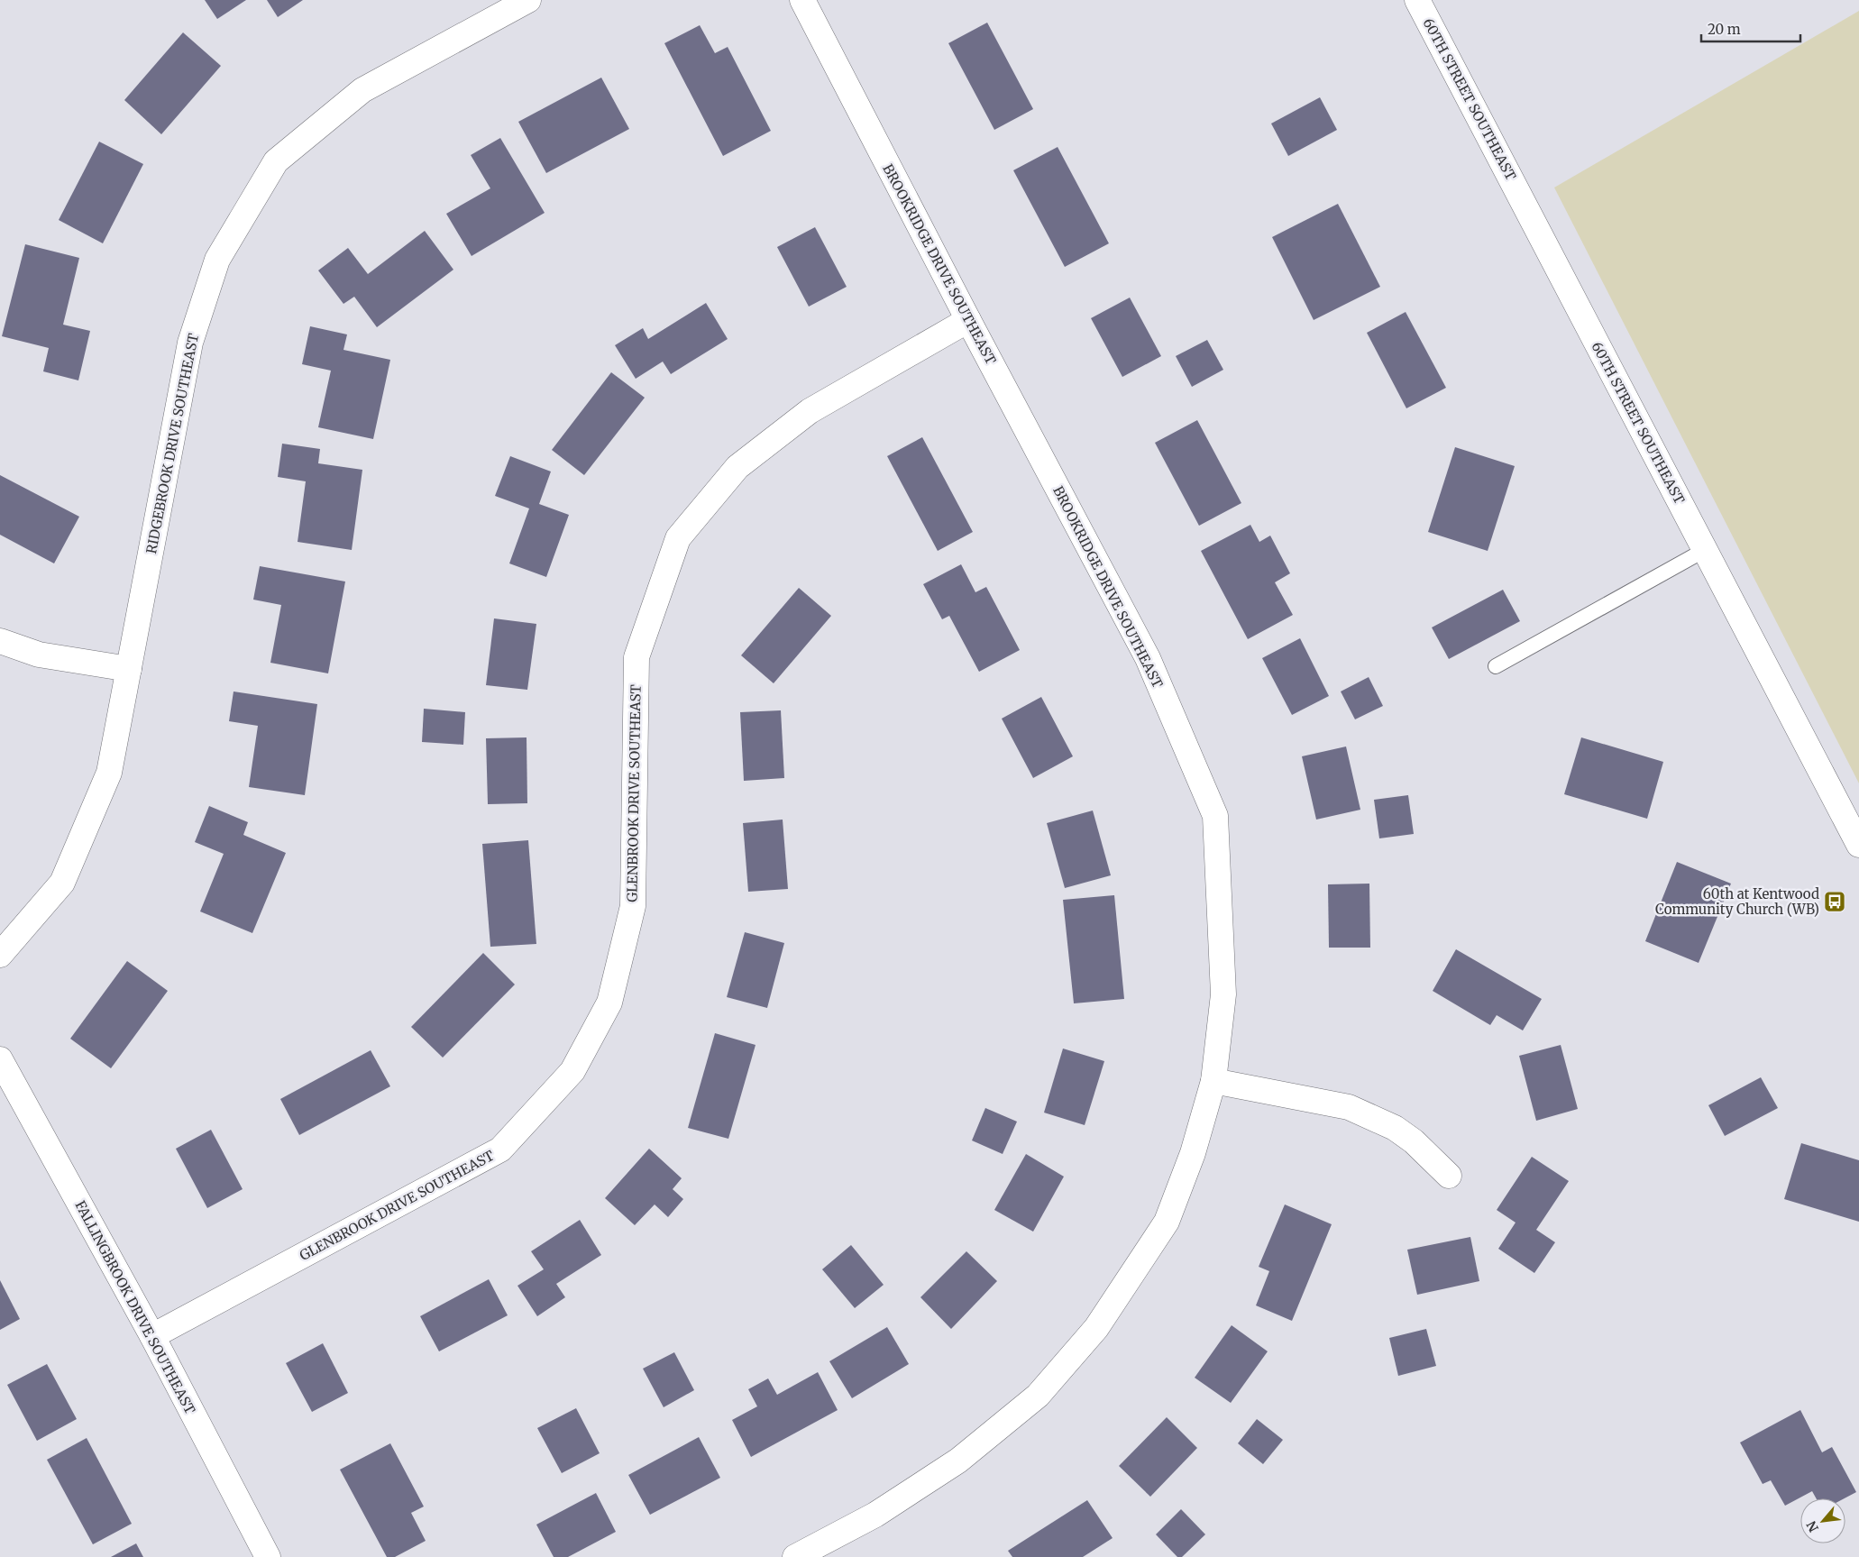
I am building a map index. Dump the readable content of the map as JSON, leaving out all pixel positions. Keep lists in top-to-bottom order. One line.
{"streets":{"street":["60TH STREET SOUTHEAST","BROOKRIDGE DRIVE SOUTHEAST","RIDGEBROOK DRIVE SOUTHEAST","GLENBROOK DRIVE SOUTHEAST","FALLINGBROOK DRIVE SOUTHEAST"]},"crossings":[["BROOKRIDGE DRIVE SOUTHEAST","GLENBROOK DRIVE SOUTHEAST"],["GLENBROOK DRIVE SOUTHEAST","FALLINGBROOK DRIVE SOUTHEAST"]],"places":{"bus stop":["60th at Kentwood Community Church (WB)"]},"scale_bar":"20 m","north":"bottom left"}
